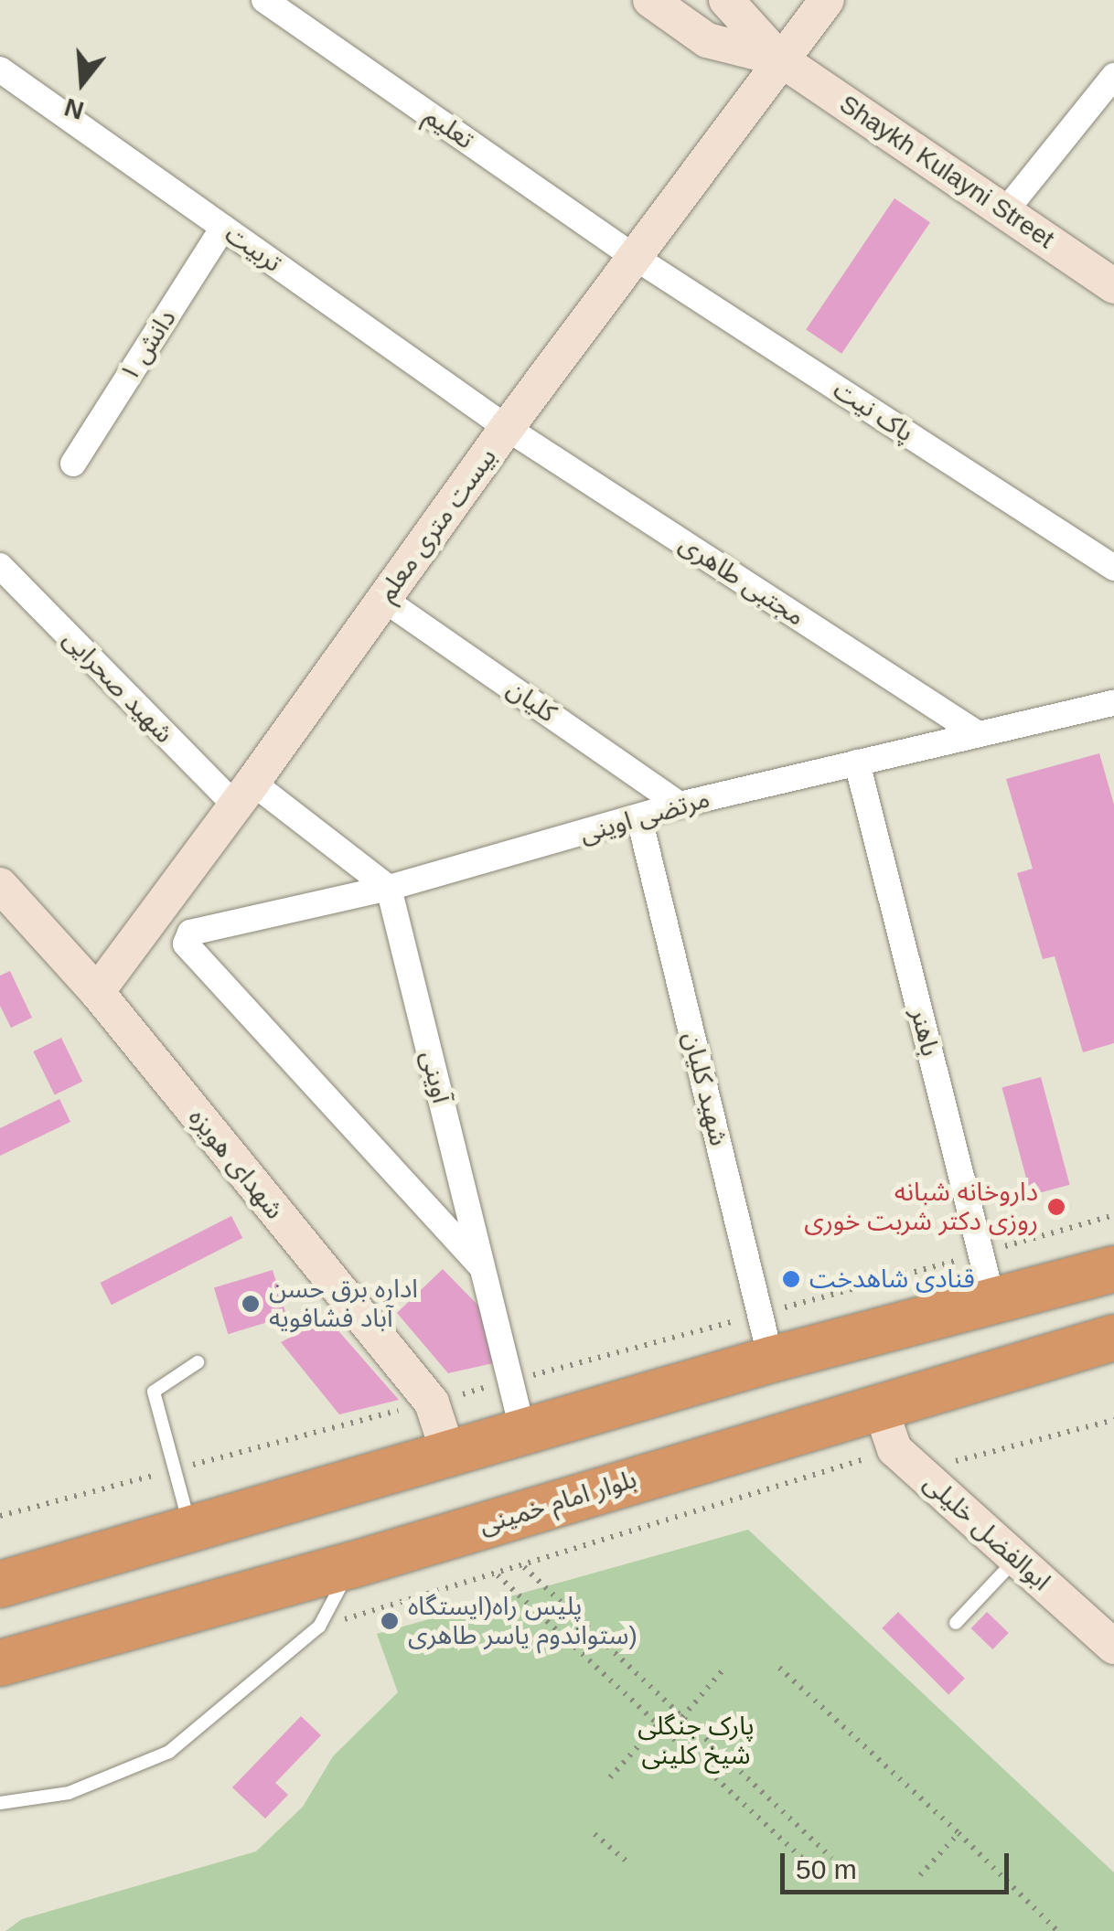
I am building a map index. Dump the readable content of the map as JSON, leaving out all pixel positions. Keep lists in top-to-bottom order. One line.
{"streets":{"highway":["بلوار امام خمینی"],"street":["تعلیم","Shaykh Kulayni Street","تربیت","دانش ۱","پاک نیت","بیست متری معلم","مجتبی طاهری","شهید صحرایی","کلیان","مرتضی اوینی","باهنر","آوینی","شهید کلیان","شهدای هویزه","ابوالفضل خلیلی"]},"crossings":[["تعلیم","پاک نیت"],["تعلیم","بیست متری معلم"],["Shaykh Kulayni Street","بیست متری معلم"],["تربیت","دانش ۱"],["تربیت","بیست متری معلم"],["تربیت","مجتبی طاهری"],["پاک نیت","بیست متری معلم"],["بیست متری معلم","مجتبی طاهری"],["بیست متری معلم","شهید صحرایی"],["بیست متری معلم","کلیان"],["بیست متری معلم","شهدای هویزه"],["مجتبی طاهری","مرتضی اوینی"],["کلیان","مرتضی اوینی"],["مرتضی اوینی","باهنر"],["مرتضی اوینی","آوینی"],["مرتضی اوینی","شهید کلیان"],["بلوار امام خمینی","ابوالفضل خلیلی"]],"parks":["پارک جنگلی شیخ کلینی"],"places":["داروخانه شبانه روزی دکتر شربت خوری","قنادی شاهدخت","اداره برق حسن آباد فشافویه","پلیس راه(ایستگاه ستواندوم یاسر طاهری)"],"scale_bar":"50 m","north":"bottom"}
